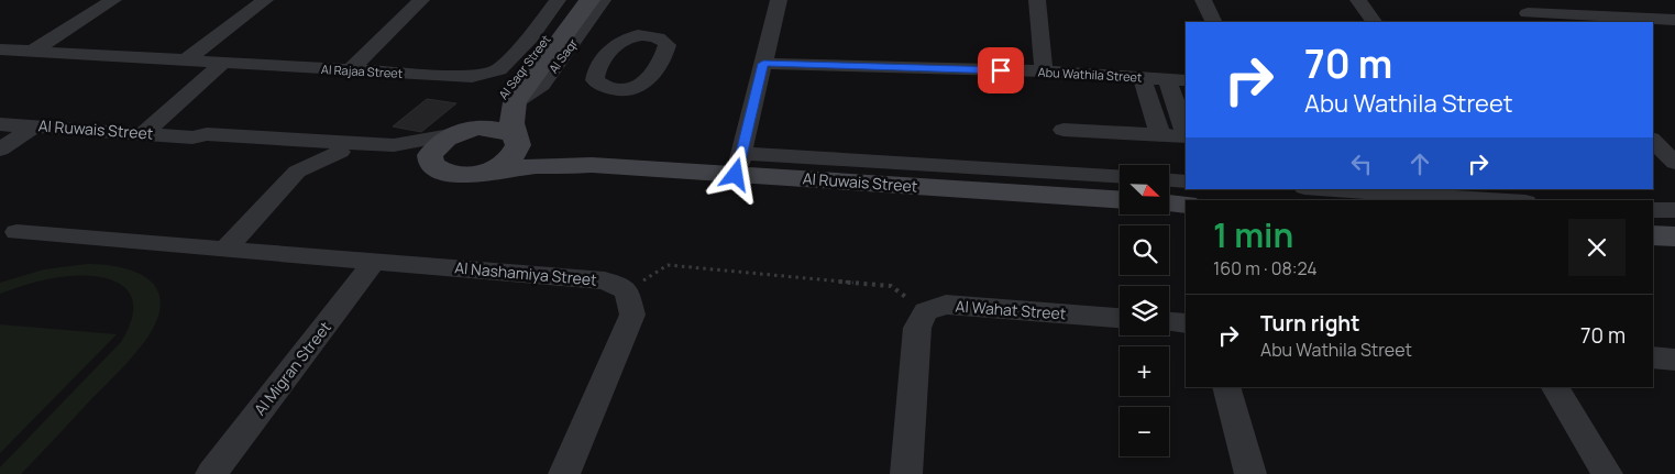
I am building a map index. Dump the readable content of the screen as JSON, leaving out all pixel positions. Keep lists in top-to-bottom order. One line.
{"streets":{"street":["Al Saqr","Al Saqr Street","Al Rajaa Street","Abu Wathila Street","Al Ruwais Street","Al Nashamiya Street","Al Wahat Street","Al Migran Street"]},"crossings":[["Al Saqr","Al Saqr Street"],["Al Saqr Street","Al Ruwais Street"],["Al Nashamiya Street","Al Migran Street"]],"north":"bottom right","page":{"turn":["70 m","Abu Wathila Street"],"map_buttons":["+","−"],"heading":["1 min","160 m · 08:24"],"list":[{"name":"Turn right","note":"Abu Wathila Street","value":"70 m"}]}}
